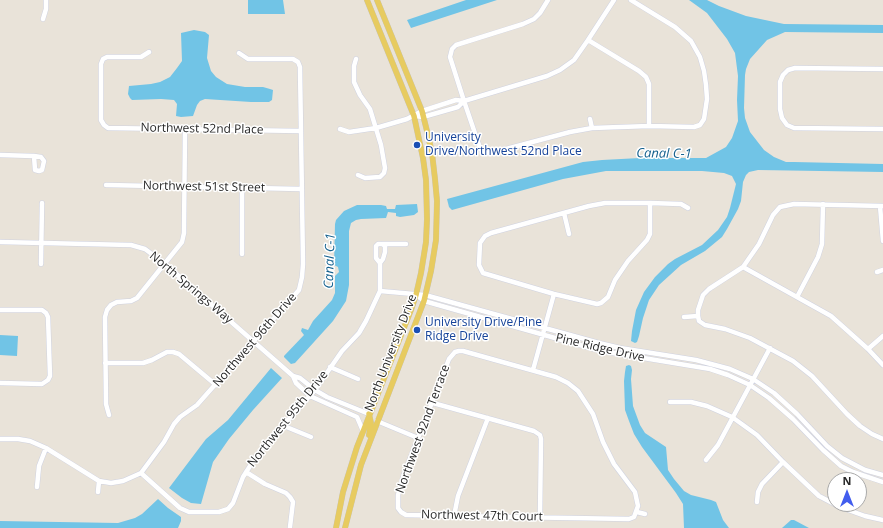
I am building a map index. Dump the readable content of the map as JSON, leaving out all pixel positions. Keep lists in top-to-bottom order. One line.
{"streets":{"main road":["North University Drive"],"street":["Northwest 52nd Place","Northwest 51st Street","North Springs Way","Northwest 96th Drive","Pine Ridge Drive","Northwest 95th Drive","Northwest 92nd Terrace","Northwest 47th Court"]},"crossings":[["Northwest 52nd Place","Northwest 96th Drive"],["Northwest 51st Street","Northwest 96th Drive"],["North Springs Way","Northwest 96th Drive"],["North Springs Way","North University Drive"],["North Springs Way","Northwest 95th Drive"],["Northwest 96th Drive","Northwest 95th Drive"],["Pine Ridge Drive","North University Drive"],["Northwest 92nd Terrace","Northwest 47th Court"]],"water":["Canal C-1"],"places":["University Drive/Northwest 52nd Place","University Drive/Pine Ridge Drive"],"north":"top"}
